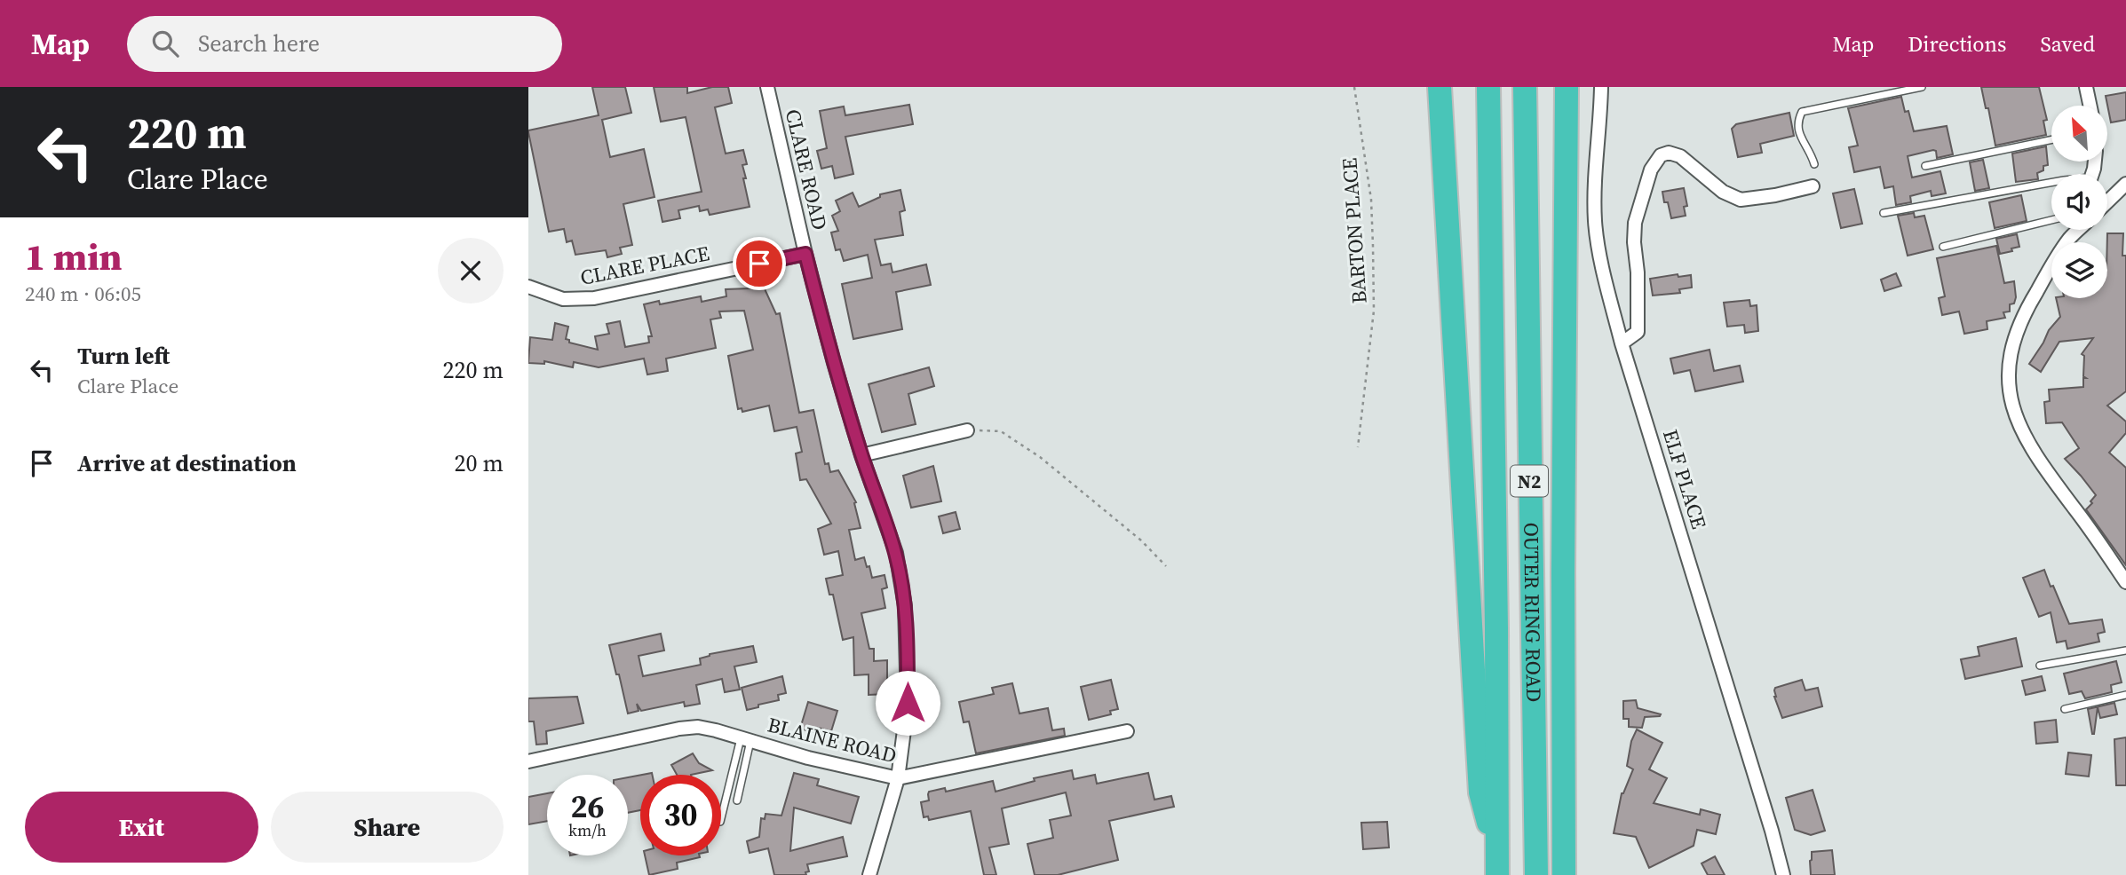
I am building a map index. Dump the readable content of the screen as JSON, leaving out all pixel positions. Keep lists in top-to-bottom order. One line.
{"streets":{"highway":["N2","OUTER RING ROAD"],"street":["CLARE ROAD","CLARE PLACE","ELF PLACE","BLAINE ROAD"],"path":["BARTON PLACE"]},"crossings":[["CLARE ROAD","CLARE PLACE"],["CLARE ROAD","BLAINE ROAD"]],"north":"top left","page":{"header":"Map","search":"Search here","nav":["Map","Directions","Saved"],"turn":["220 m","Clare Place"],"heading":["1 min","240 m · 06:05"],"list":[{"name":"Turn left","note":"Clare Place","value":"220 m"},{"name":"Arrive at destination","value":"20 m"}],"speed":"26 km/h","limit":"30","buttons":["Exit","Share"]}}
